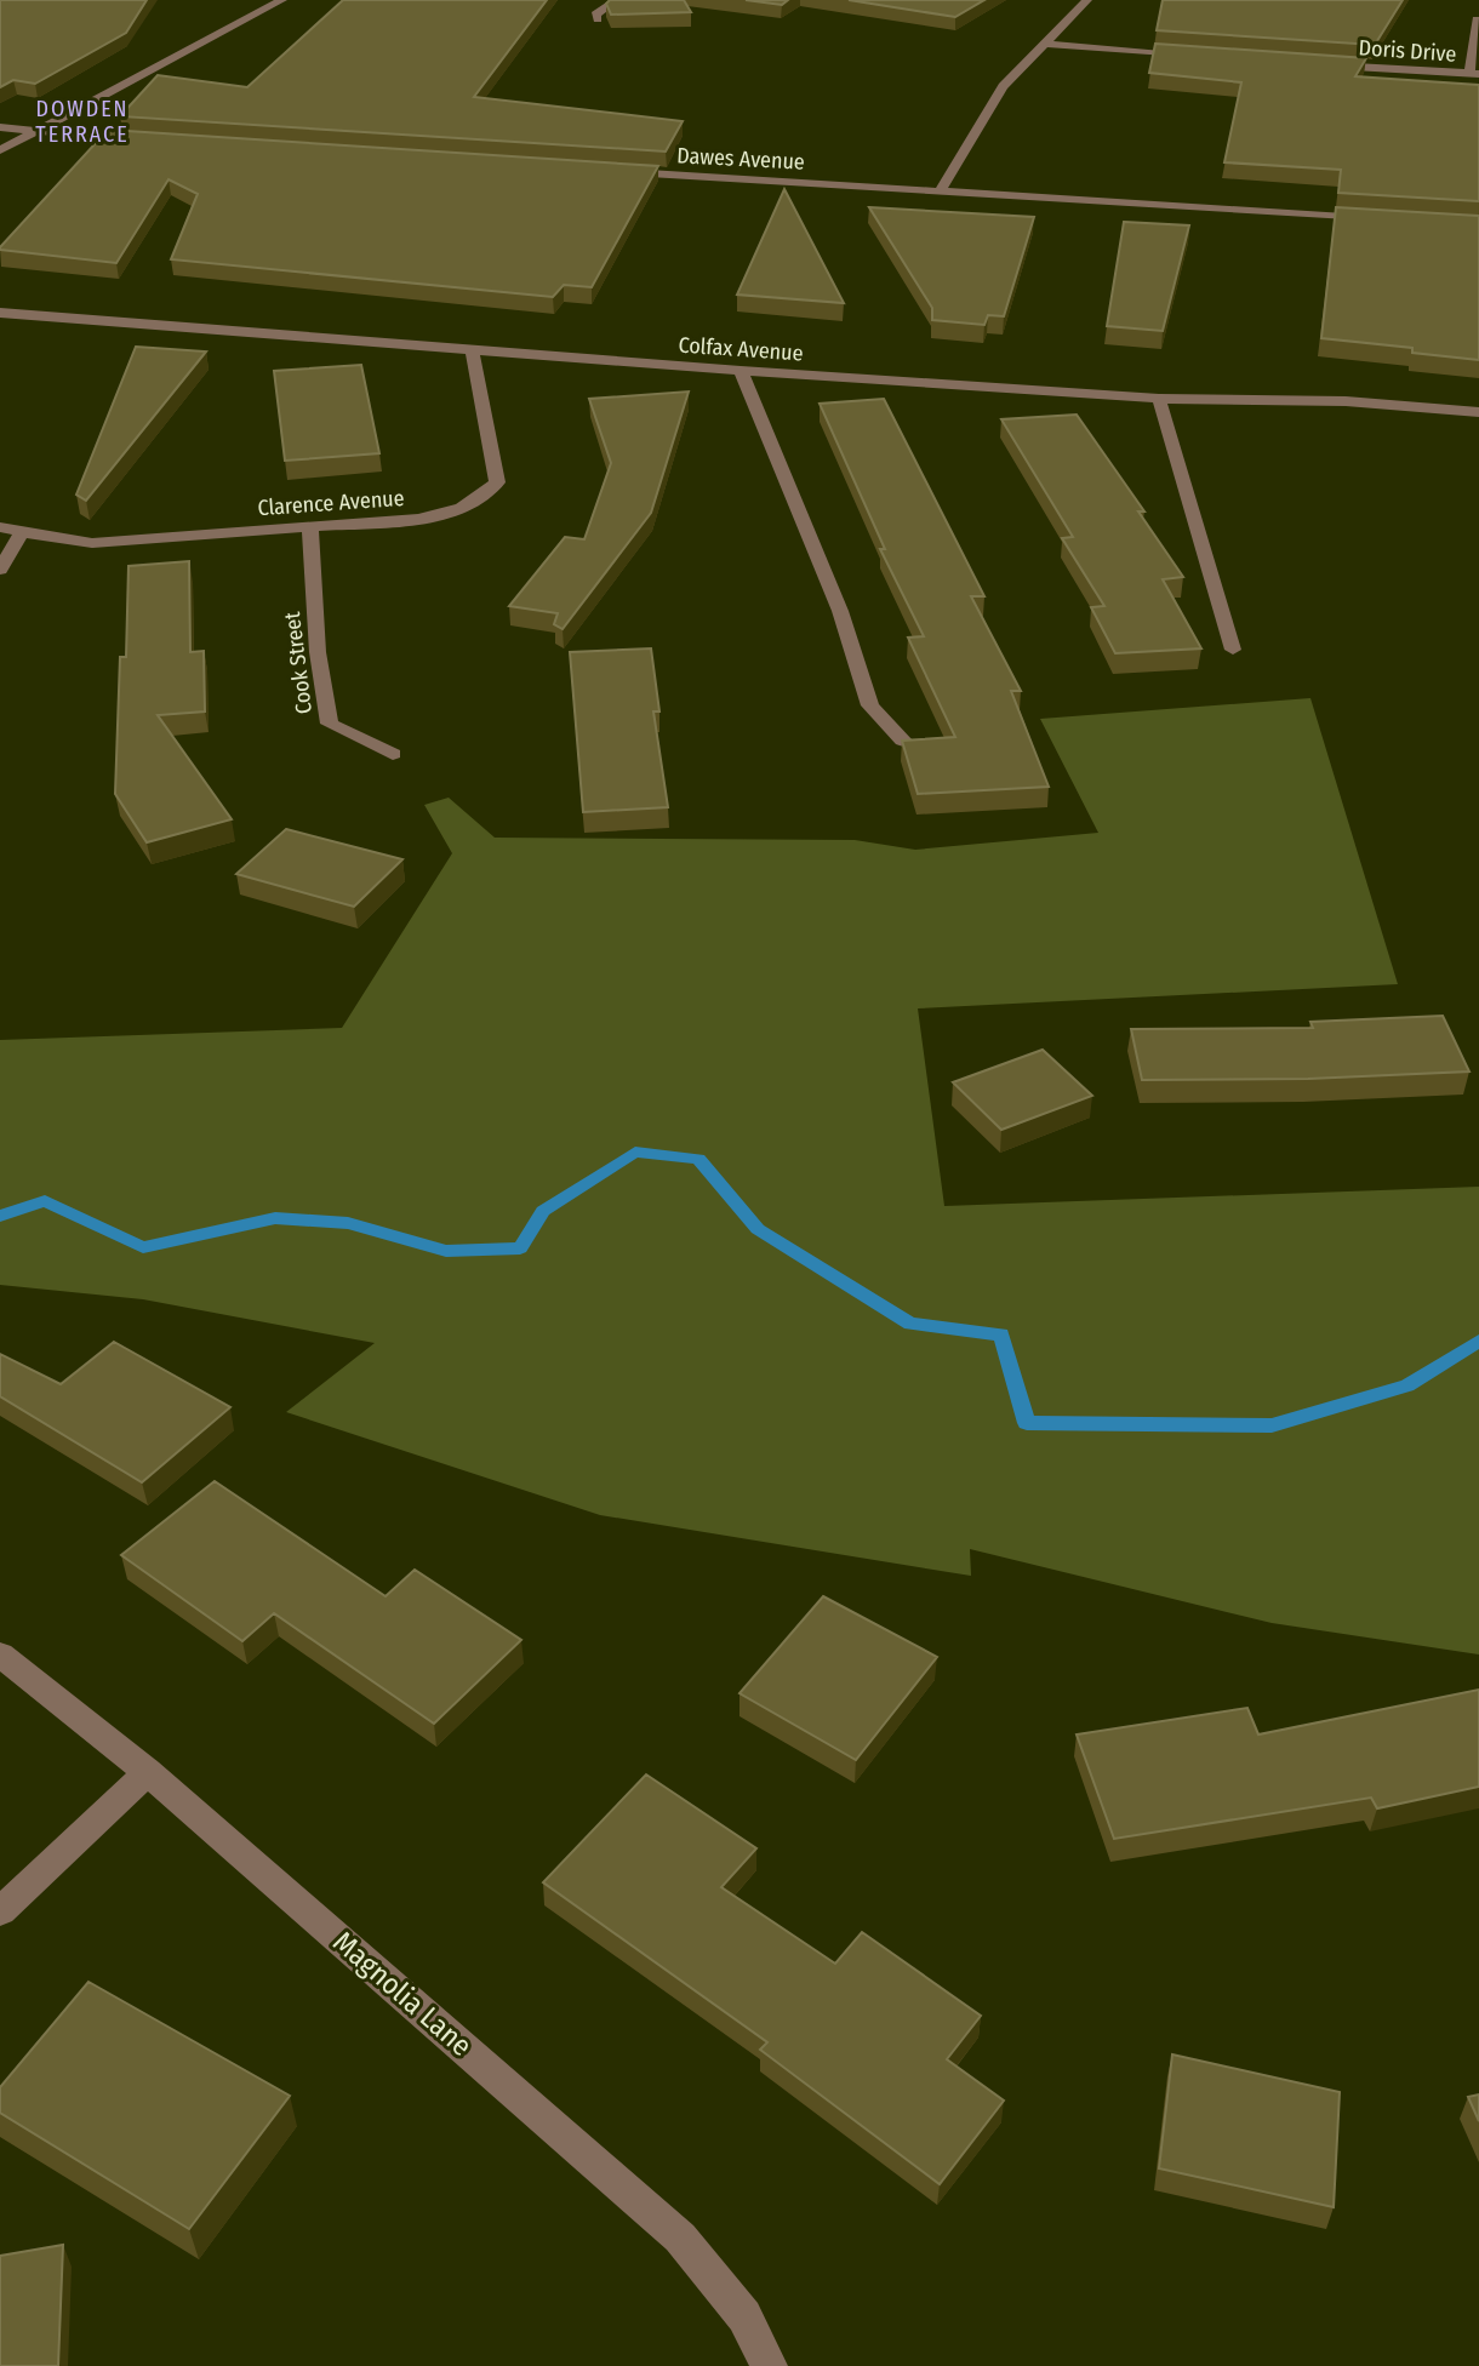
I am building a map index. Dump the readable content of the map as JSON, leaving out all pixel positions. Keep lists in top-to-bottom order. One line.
{"streets":{"street":["Doris Drive","Dawes Avenue","Colfax Avenue","Clarence Avenue","Cook Street","Magnolia Lane"]},"crossings":[["Colfax Avenue","Clarence Avenue"],["Clarence Avenue","Cook Street"]],"districts":["DOWDEN TERRACE"]}
